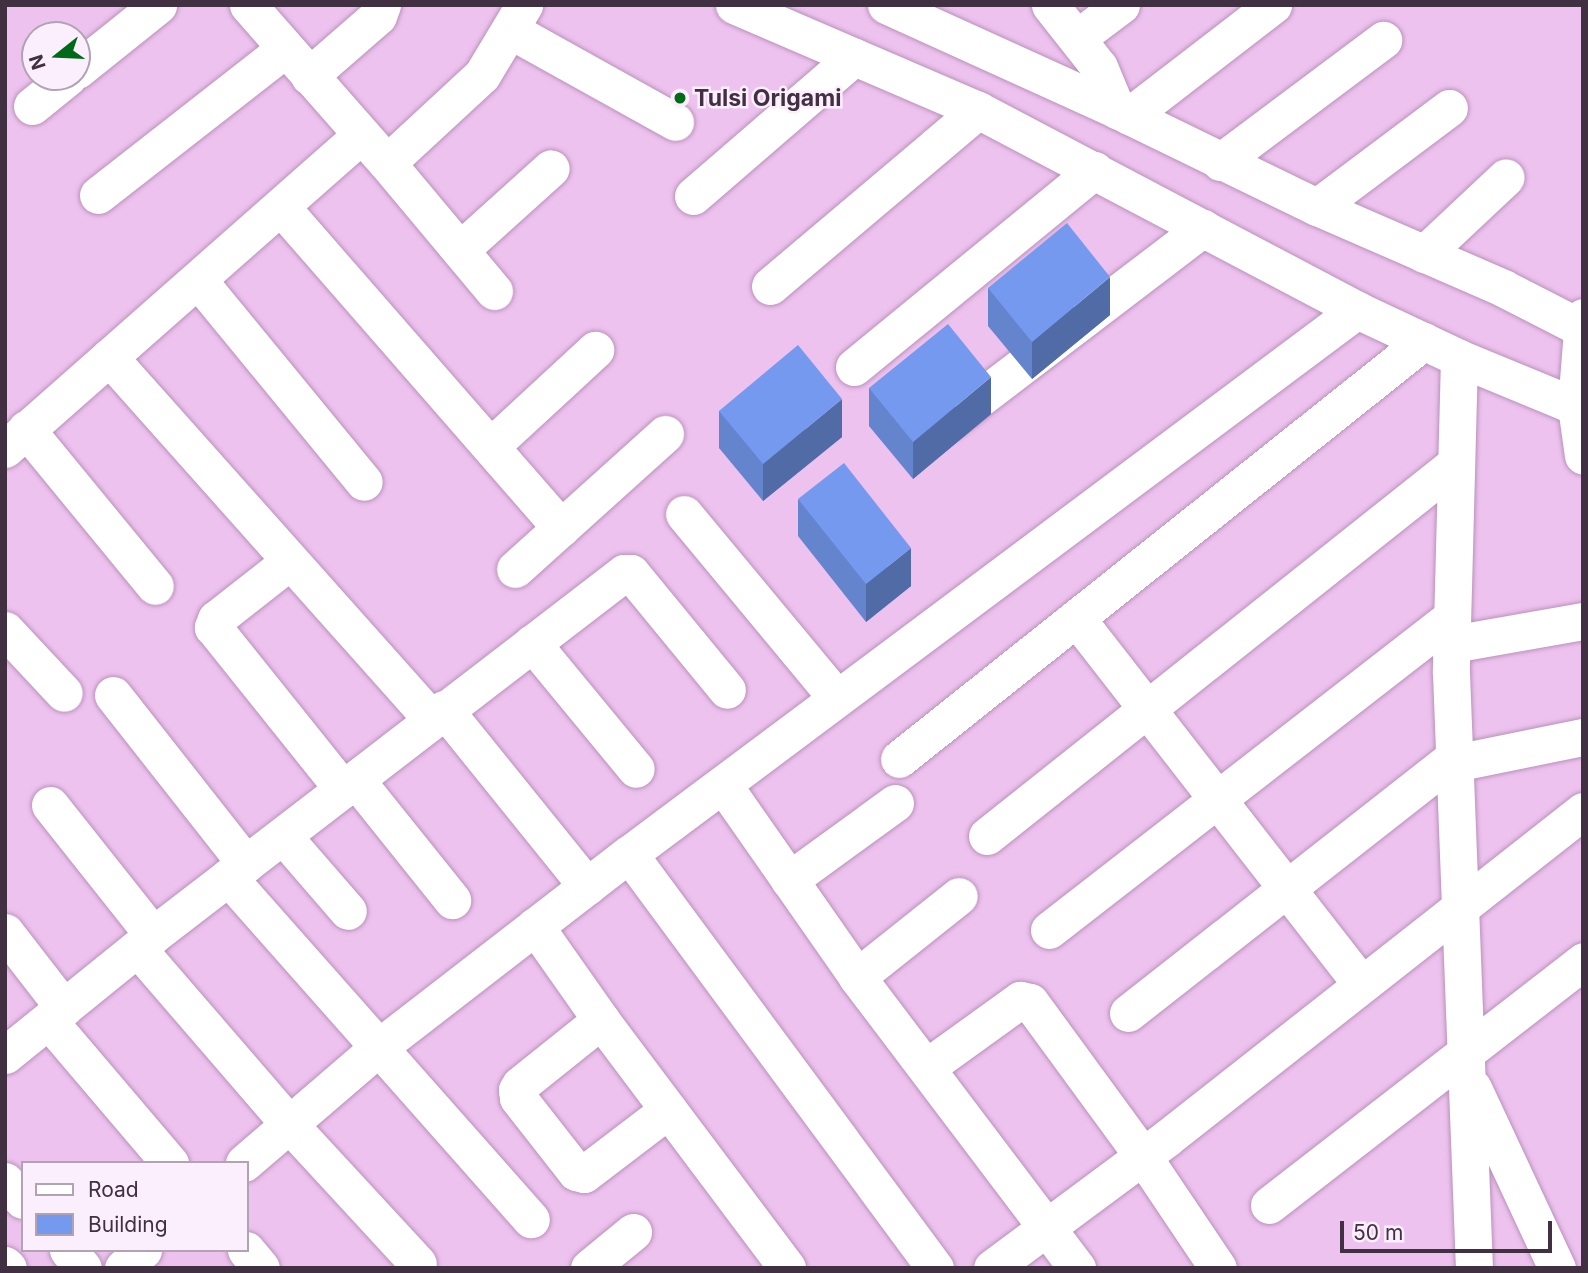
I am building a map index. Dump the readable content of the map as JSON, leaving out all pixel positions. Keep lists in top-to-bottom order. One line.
{"places":["Tulsi Origami"],"legend":["Road","Building"],"scale_bar":"50 m","north":"left"}
